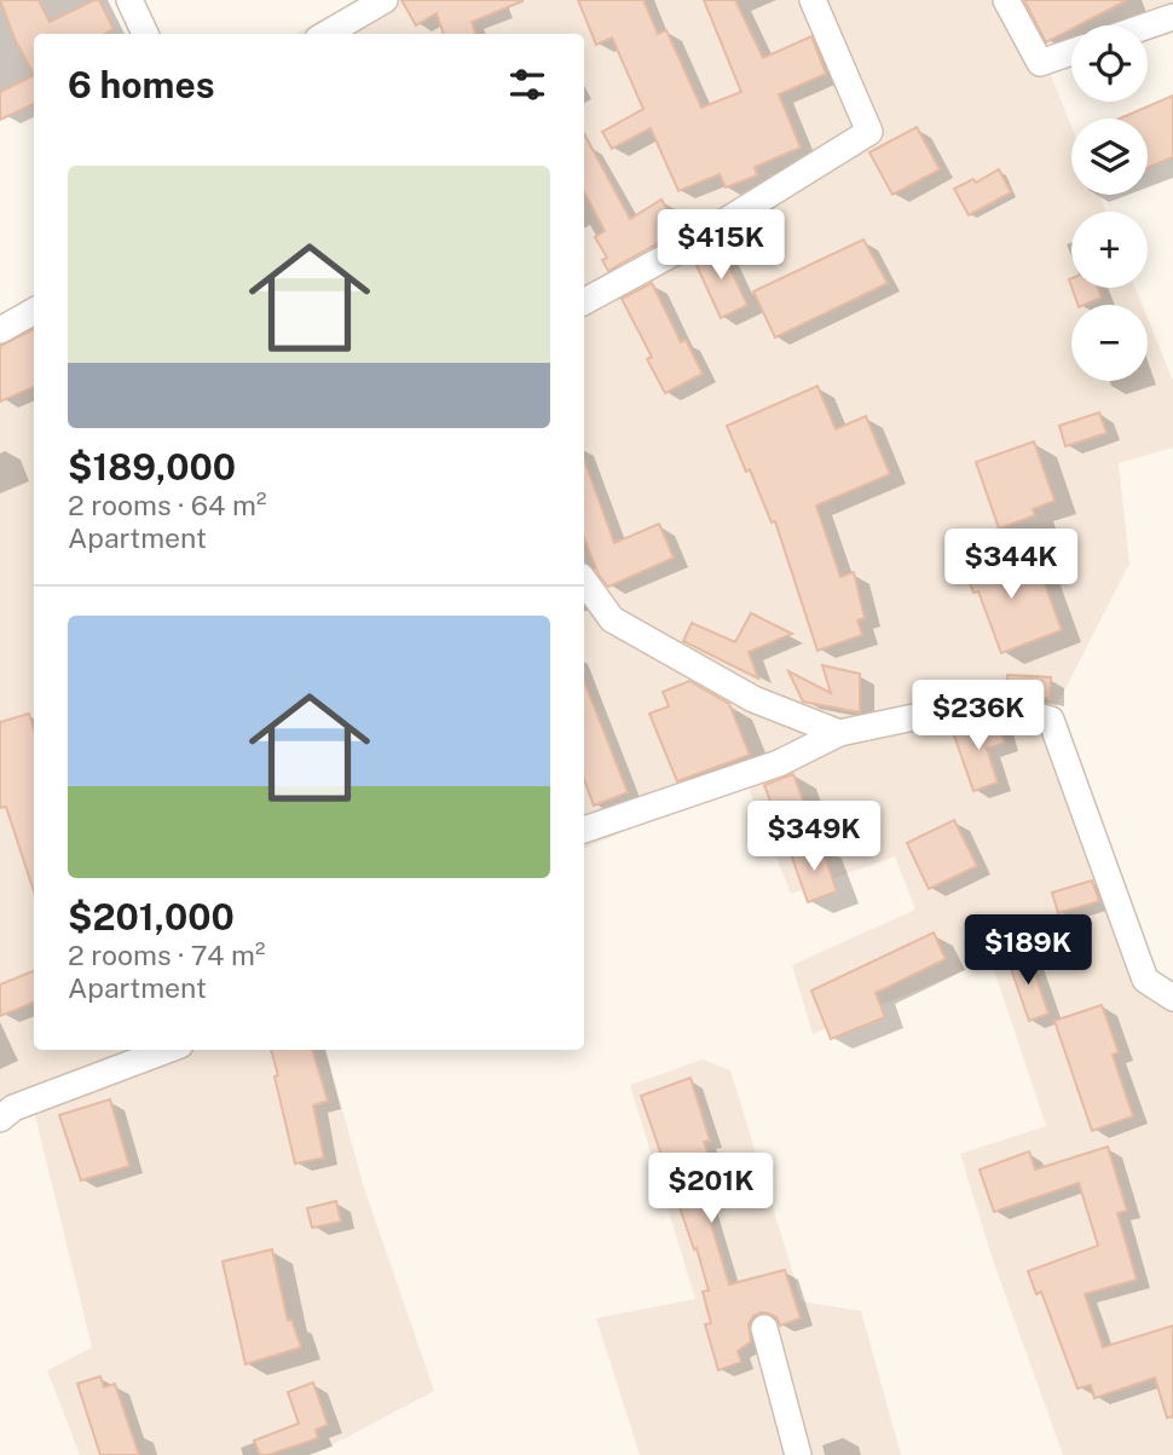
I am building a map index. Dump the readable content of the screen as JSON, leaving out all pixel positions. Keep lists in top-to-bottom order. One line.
{"page":{"map_buttons":["+","−"],"heading":"6 homes","list":[{"name":"$189,000","note":"2 rooms · 64 m² · Apartment"},{"name":"$201,000","note":"2 rooms · 74 m² · Apartment"}],"price":["$415K","$344K","$236K","$349K","$189K","$201K"]}}
